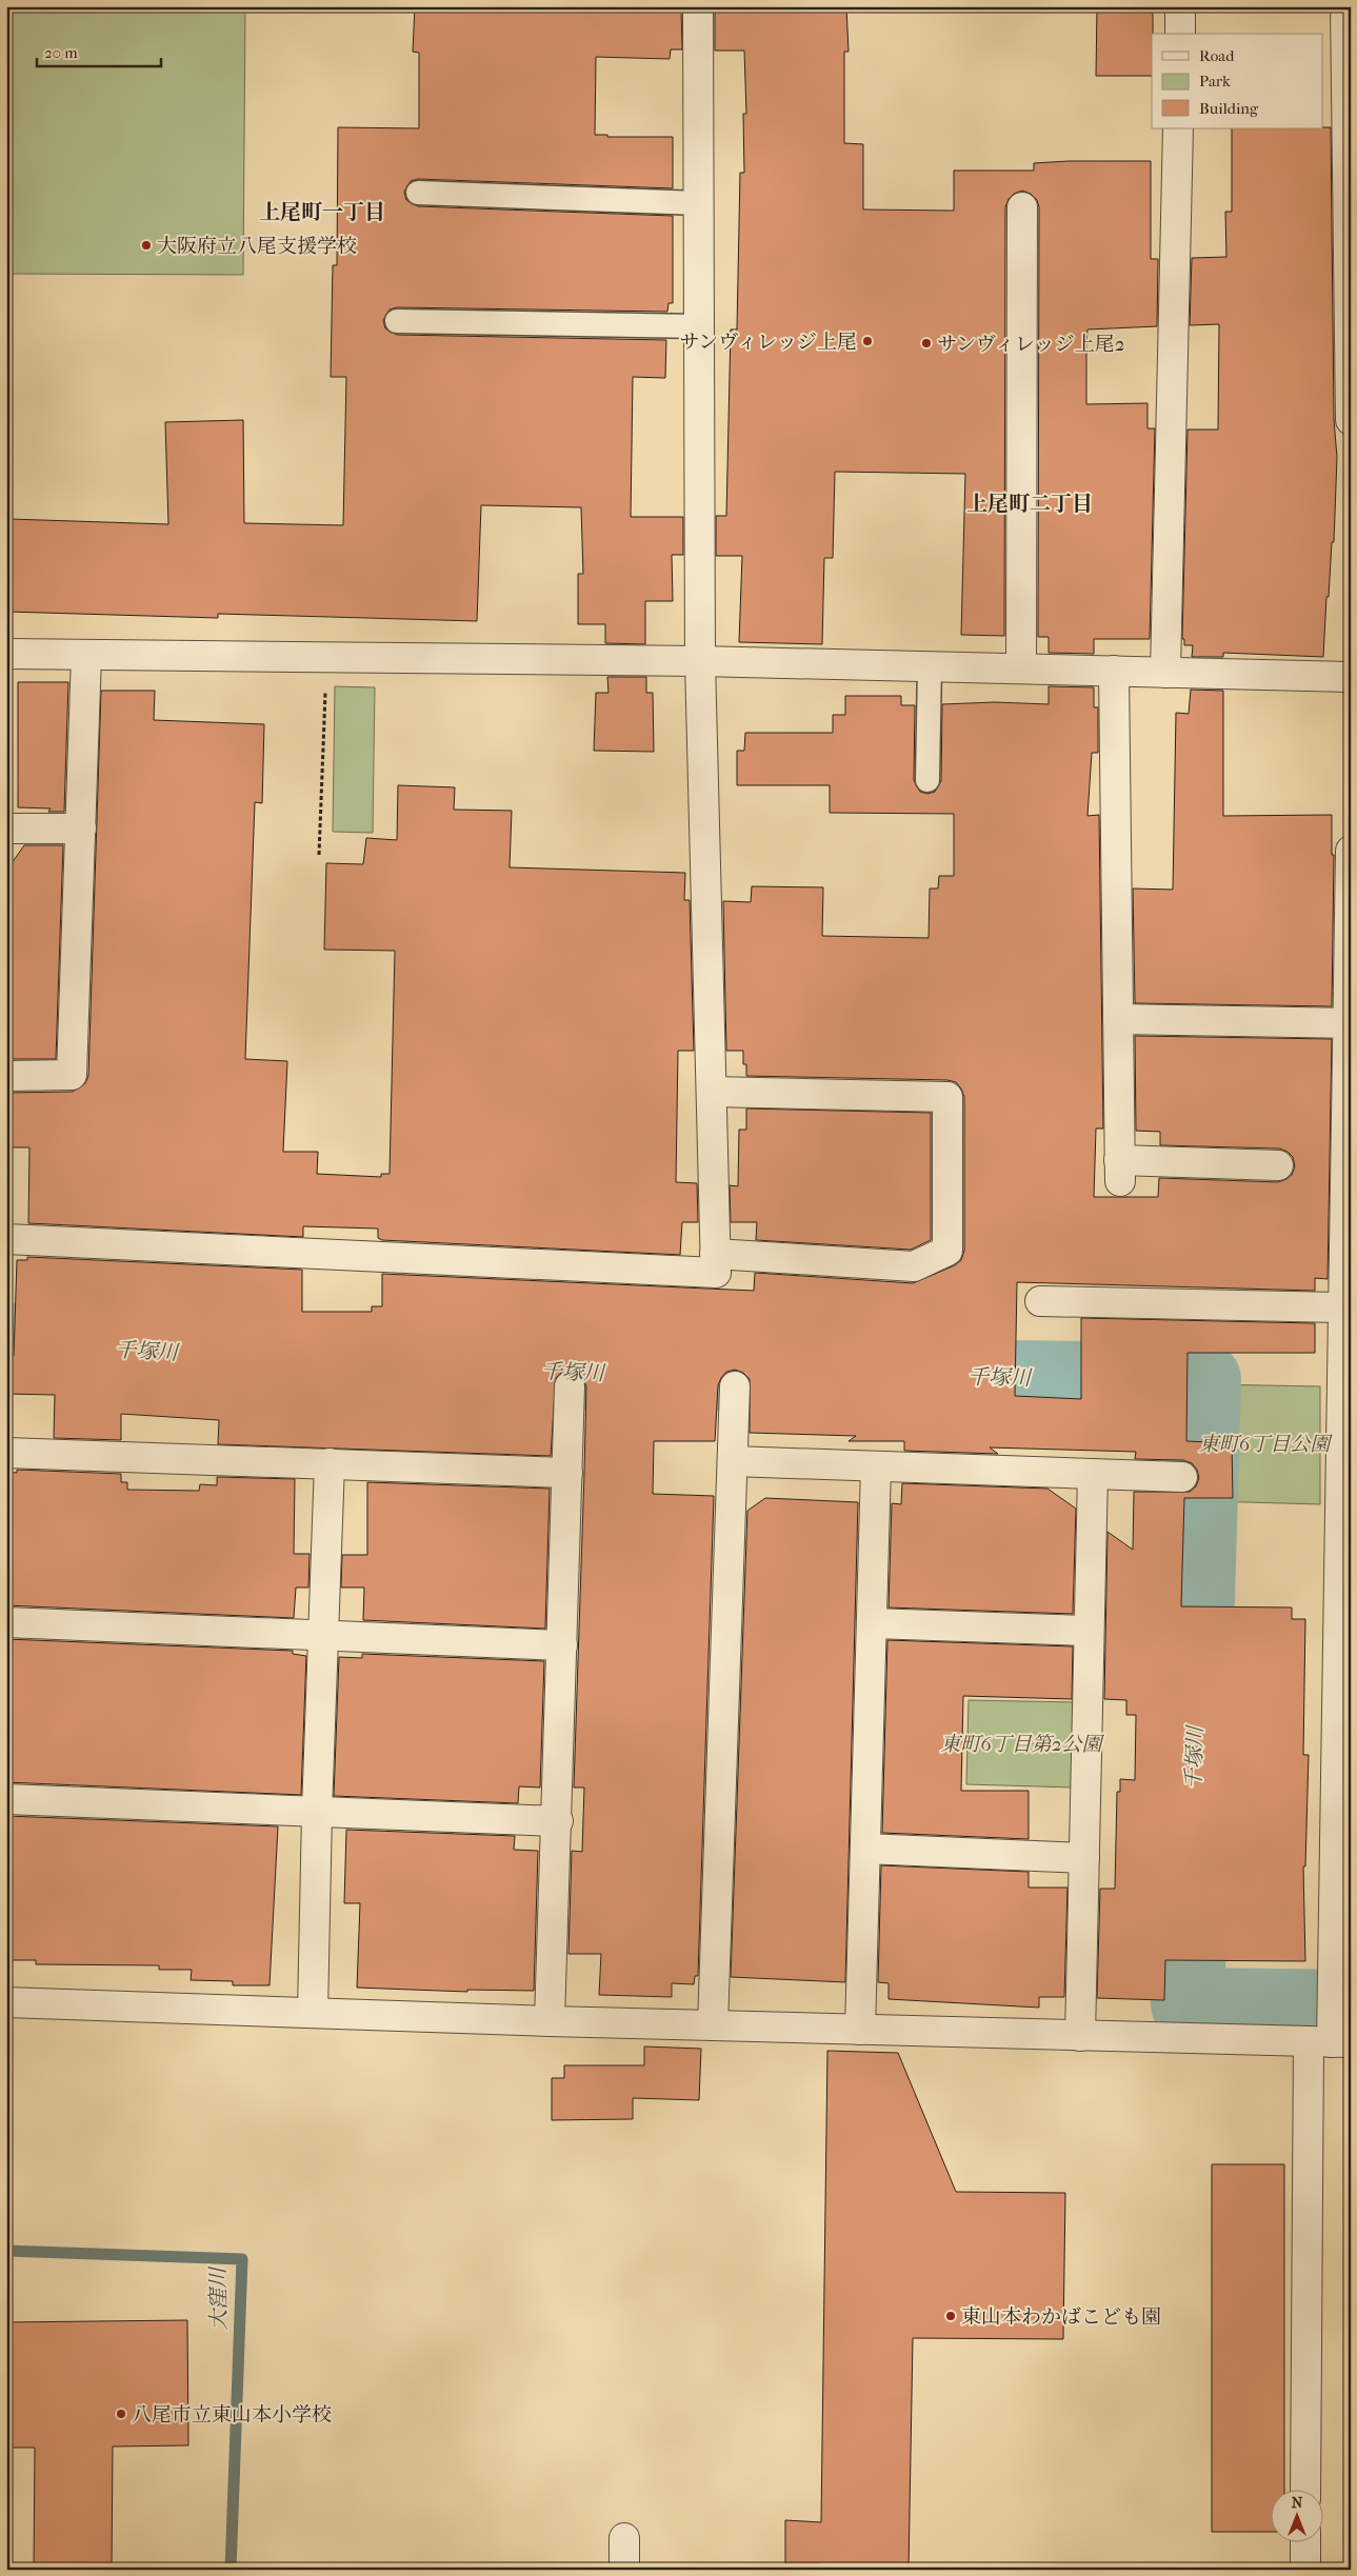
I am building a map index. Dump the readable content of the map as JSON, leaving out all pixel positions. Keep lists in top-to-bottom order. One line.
{"districts":["上尾町一丁目","上尾町二丁目"],"water":["千塚川","大窪川"],"parks":["東町6丁目公園","東町6丁目第2公園"],"places":["大阪府立八尾支援学校","サンヴィレッジ上尾","サンヴィレッジ上尾2","東山本わかばこども園","八尾市立東山本小学校"],"legend":["Road","Park","Building"],"scale_bar":"20 m","north":"top"}
